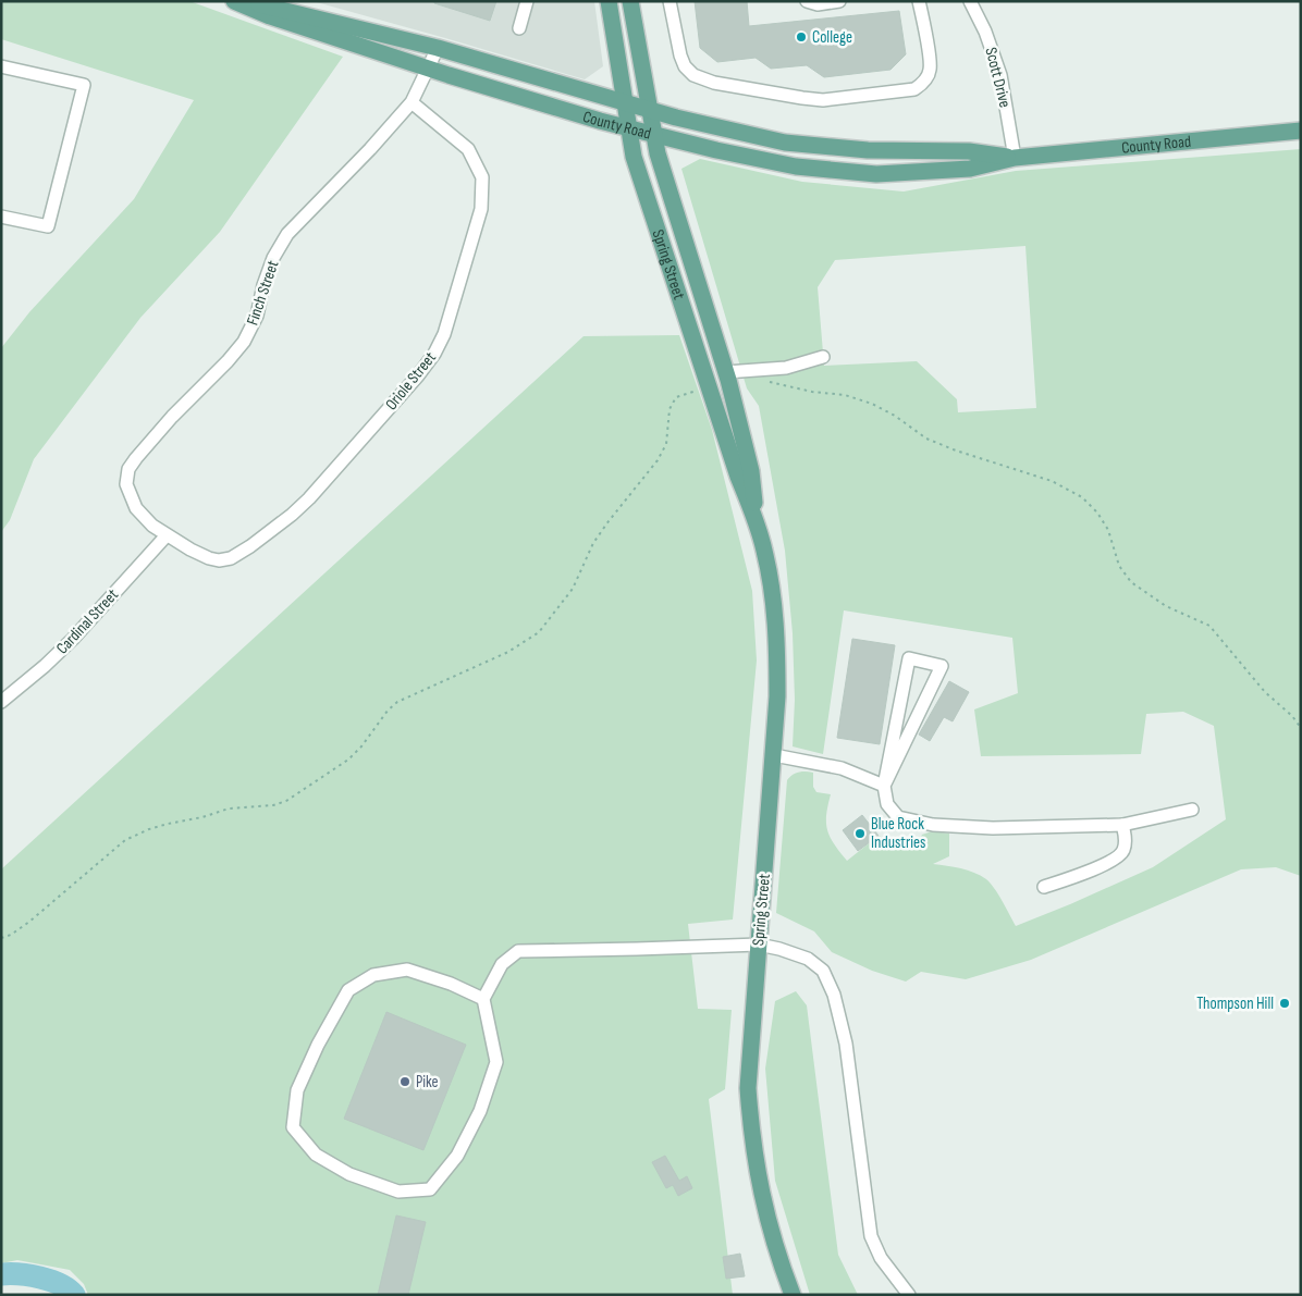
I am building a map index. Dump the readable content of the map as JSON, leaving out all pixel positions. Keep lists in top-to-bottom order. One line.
{"streets":{"main road":["County Road","Spring Street"],"street":["Scott Drive","Finch Street","Oriole Street","Cardinal Street"]},"crossings":[["Scott Drive","County Road"],["County Road","Spring Street"],["County Road","Finch Street"],["Finch Street","Oriole Street"],["Finch Street","Cardinal Street"],["Oriole Street","Cardinal Street"]],"places":["College","Blue Rock Industries","Thompson Hill","Pike"]}
